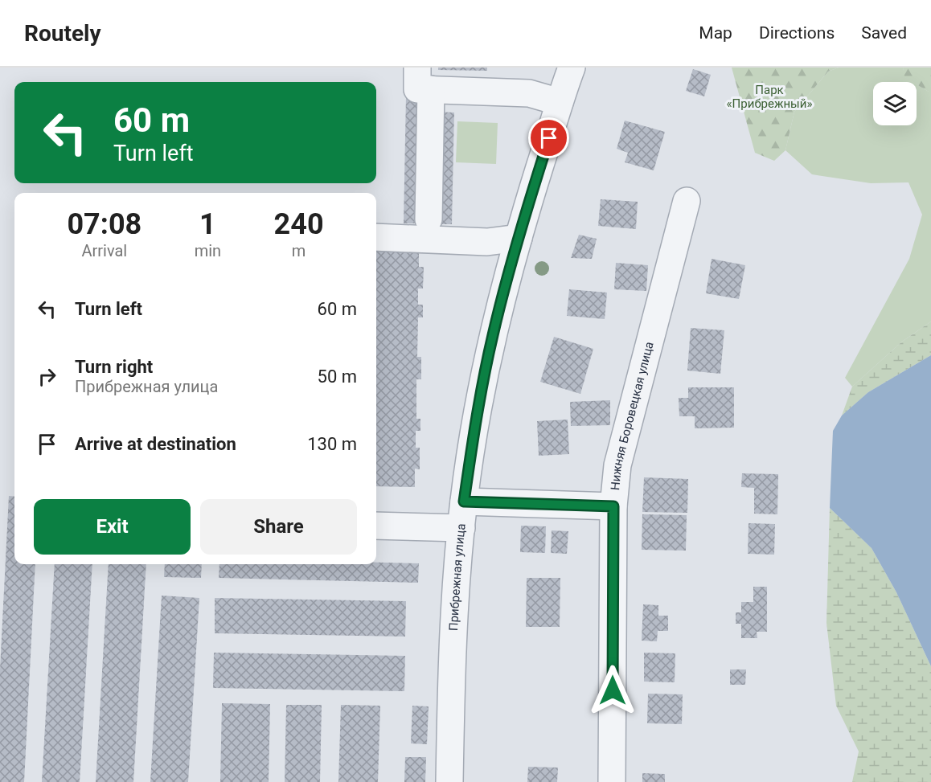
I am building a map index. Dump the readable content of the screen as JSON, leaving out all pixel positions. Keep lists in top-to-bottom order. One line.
{"streets":{"street":["Нижняя Боровецкая улица","Прибрежная улица"]},"parks":["Парк «Прибрежный»"],"page":{"header":"Routely","nav":["Map","Directions","Saved"],"turn":["60 m","Turn left"],"eta":["07:08","Arrival","1","min","240","m"],"list":[{"name":"Turn left","value":"60 m"},{"name":"Turn right","note":"Прибрежная улица","value":"50 m"},{"name":"Arrive at destination","value":"130 m"}],"buttons":["Exit","Share"]}}
